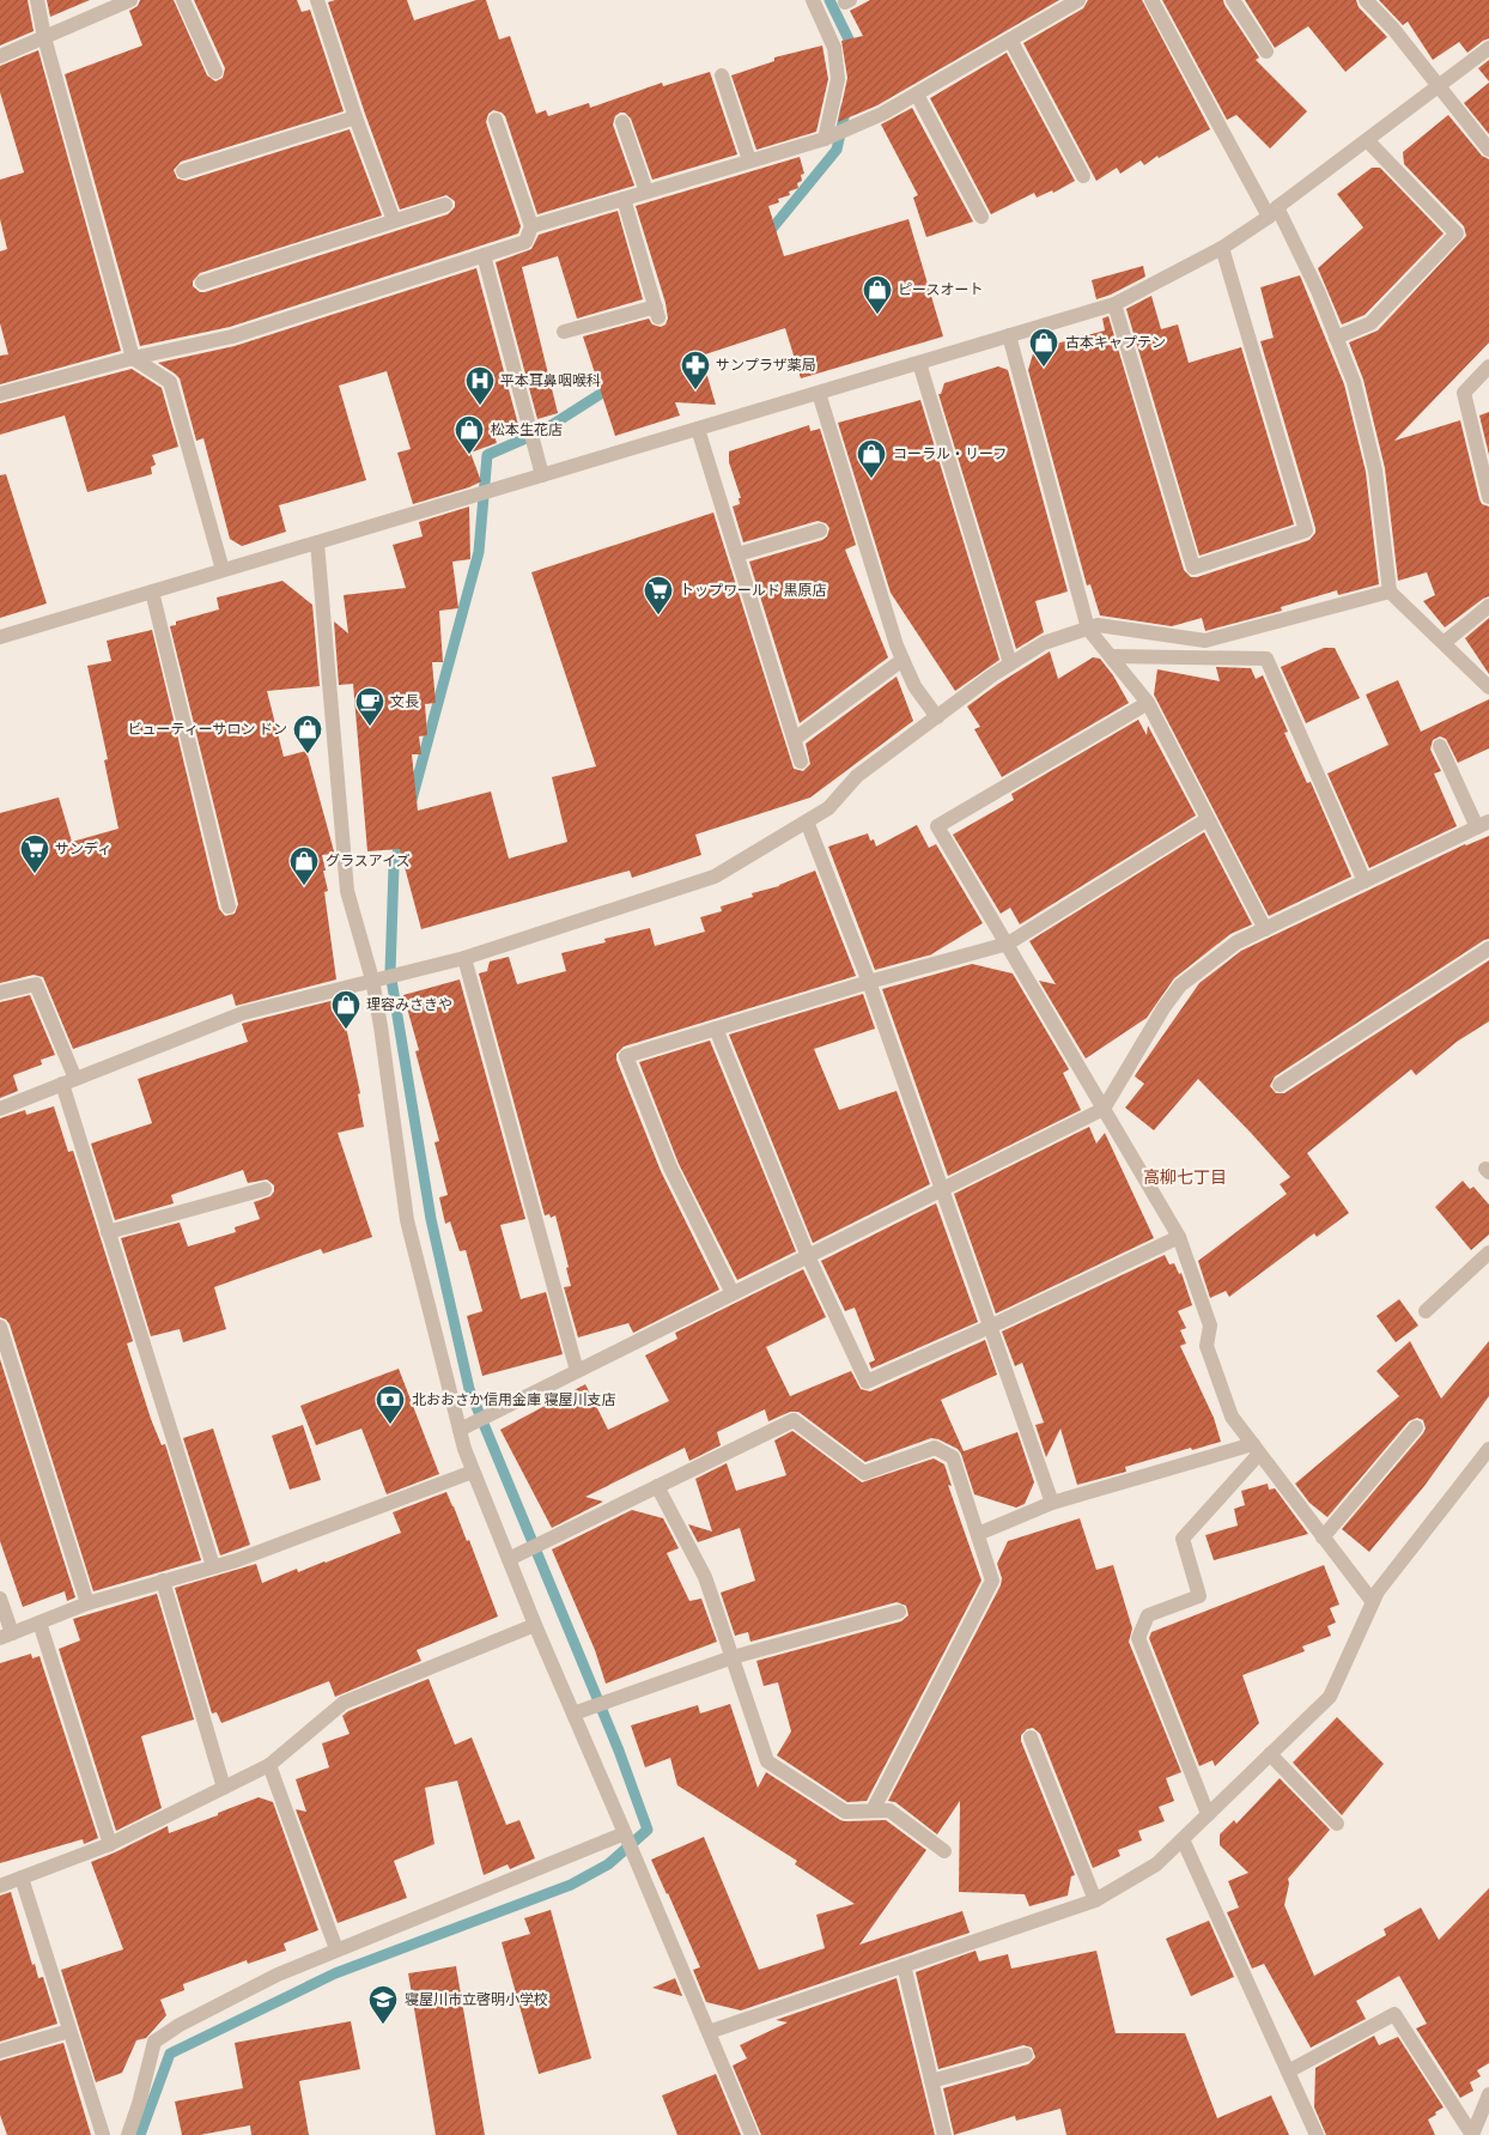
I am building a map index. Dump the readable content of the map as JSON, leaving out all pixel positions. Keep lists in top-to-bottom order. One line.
{"districts":["高柳七丁目"],"places":{"shop":["ピースオート","古本キャプテン","松本生花店","コーラル・リーフ","ビューティーサロン ドン","グラスアイズ","理容みさきや"],"pharmacy":["サンプラザ薬局"],"hospital":["平本耳鼻咽喉科"],"supermarket":["トップワールド 黒原店","サンディ"],"cafe":["文長"],"bank":["北おおさか信用金庫 寝屋川支店"],"school or university":["寝屋川市立啓明小学校"]}}
